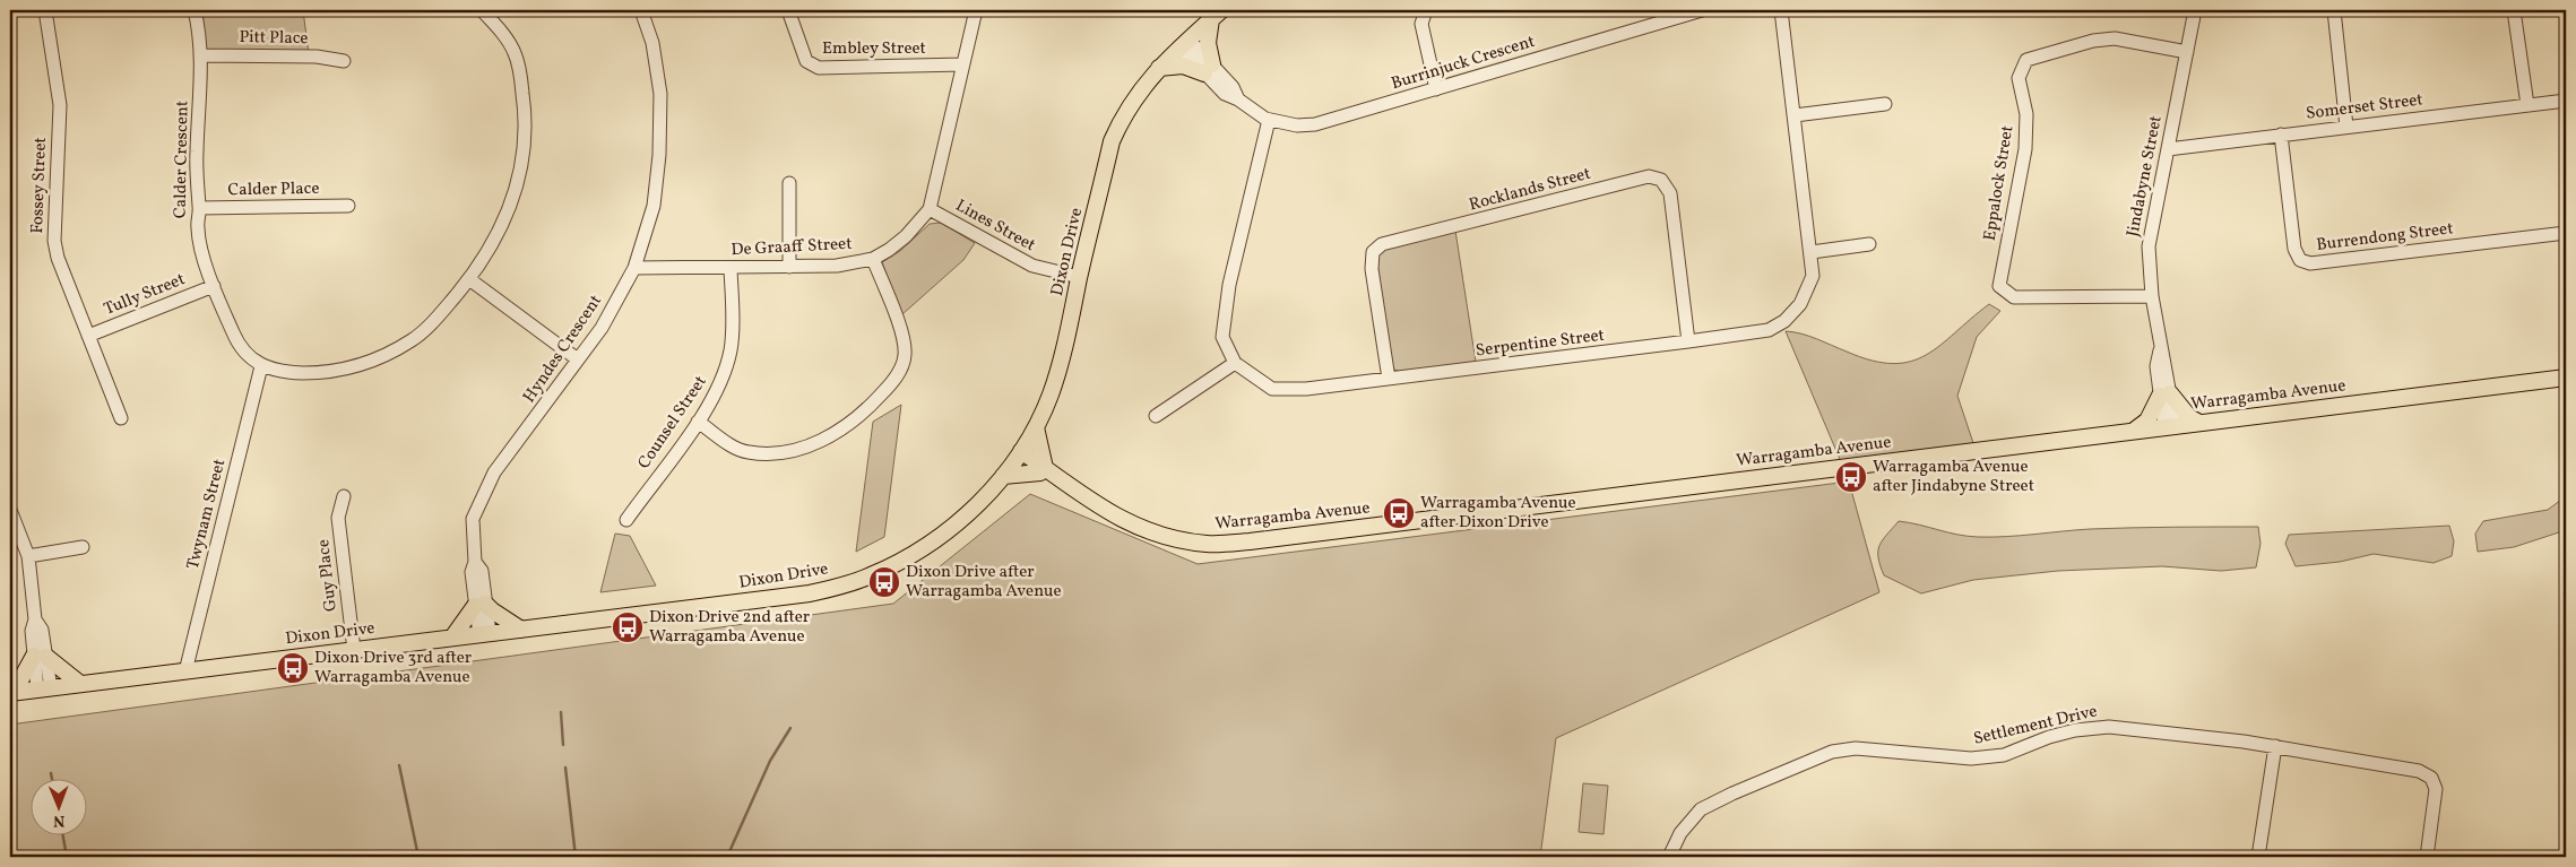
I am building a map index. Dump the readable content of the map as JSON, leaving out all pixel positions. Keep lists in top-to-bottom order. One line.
{"streets":{"main road":["Dixon Drive","Warragamba Avenue"],"street":["Pitt Place","Embley Street","Burrinjuck Crescent","Somerset Street","Calder Crescent","Jindabyne Street","Eppalock Street","Fossey Street","Calder Place","Rocklands Street","Lines Street","Burrendong Street","De Graaff Street","Tully Street","Serpentine Street","Hyndes Crescent","Counsel Street","Twynam Street","Guy Place","Settlement Drive"]},"crossings":[["Pitt Place","Calder Crescent"],["Embley Street","De Graaff Street"],["Burrinjuck Crescent","Dixon Drive"],["Burrinjuck Crescent","Serpentine Street"],["Somerset Street","Jindabyne Street"],["Somerset Street","Burrendong Street"],["Calder Crescent","Calder Place"],["Calder Crescent","Tully Street"],["Calder Crescent","Twynam Street"],["Jindabyne Street","Eppalock Street"],["Jindabyne Street","Warragamba Avenue"],["Fossey Street","Tully Street"],["Rocklands Street","Serpentine Street"],["Lines Street","De Graaff Street"],["Lines Street","Dixon Drive"],["De Graaff Street","Hyndes Crescent"],["De Graaff Street","Counsel Street"],["Dixon Drive","Hyndes Crescent"],["Dixon Drive","Warragamba Avenue"],["Dixon Drive","Twynam Street"],["Dixon Drive","Guy Place"]],"places":{"bus stop":["Warragamba Avenue after Jindabyne Street","Warragamba Avenue after Dixon Drive","Dixon Drive after Warragamba Avenue","Dixon Drive 2nd after Warragamba Avenue","Dixon Drive 3rd after Warragamba Avenue"]},"north":"bottom"}
